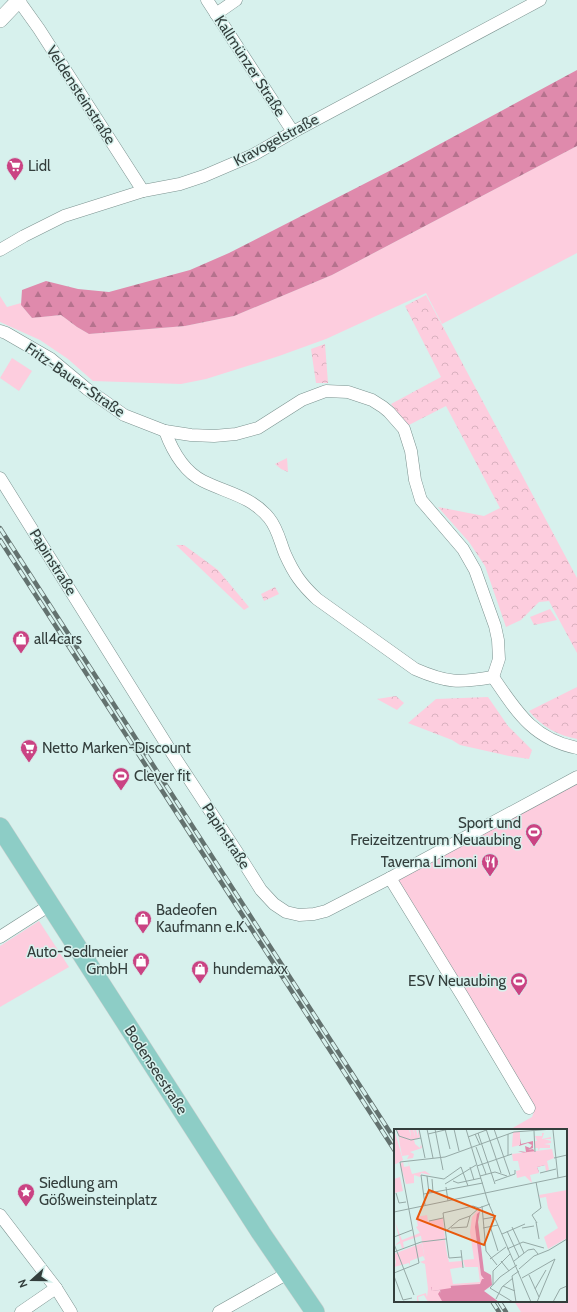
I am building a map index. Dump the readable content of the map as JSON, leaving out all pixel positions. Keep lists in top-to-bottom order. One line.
{"streets":{"main road":["Bodenseestraße"],"street":["Kallmünzer Straße","Veldensteinstraße","Kravogelstraße","Fritz-Bauer-Straße","Papinstraße"]},"crossings":[["Kallmünzer Straße","Kravogelstraße"],["Veldensteinstraße","Kravogelstraße"]],"places":{"supermarket":["Lidl","Netto Marken-Discount"],"shop":["all4cars","Badeofen Kaufmann e.K.","Auto-Sedlmeier GmbH","hundemaxx"],"sports":["Clever fit","Sport und Freizeitzentrum Neuaubing","ESV Neuaubing"],"restaurant":["Taverna Limoni"],"place":["Siedlung am Gößweinsteinplatz"]},"north":"left"}
